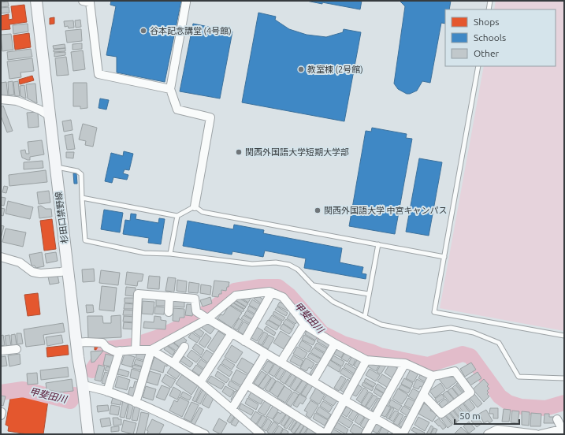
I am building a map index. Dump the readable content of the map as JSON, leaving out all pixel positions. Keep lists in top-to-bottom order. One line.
{"streets":{"main road":["杉田口禁野線"]},"water":["甲斐田川"],"places":["谷本記念講堂 (4号館)","教室棟 (2号館)","関西外国語大学短期大学部","関西外国語大学 中宮キャンパス"],"legend":["Shops","Schools","Other"],"scale_bar":"50 m"}
